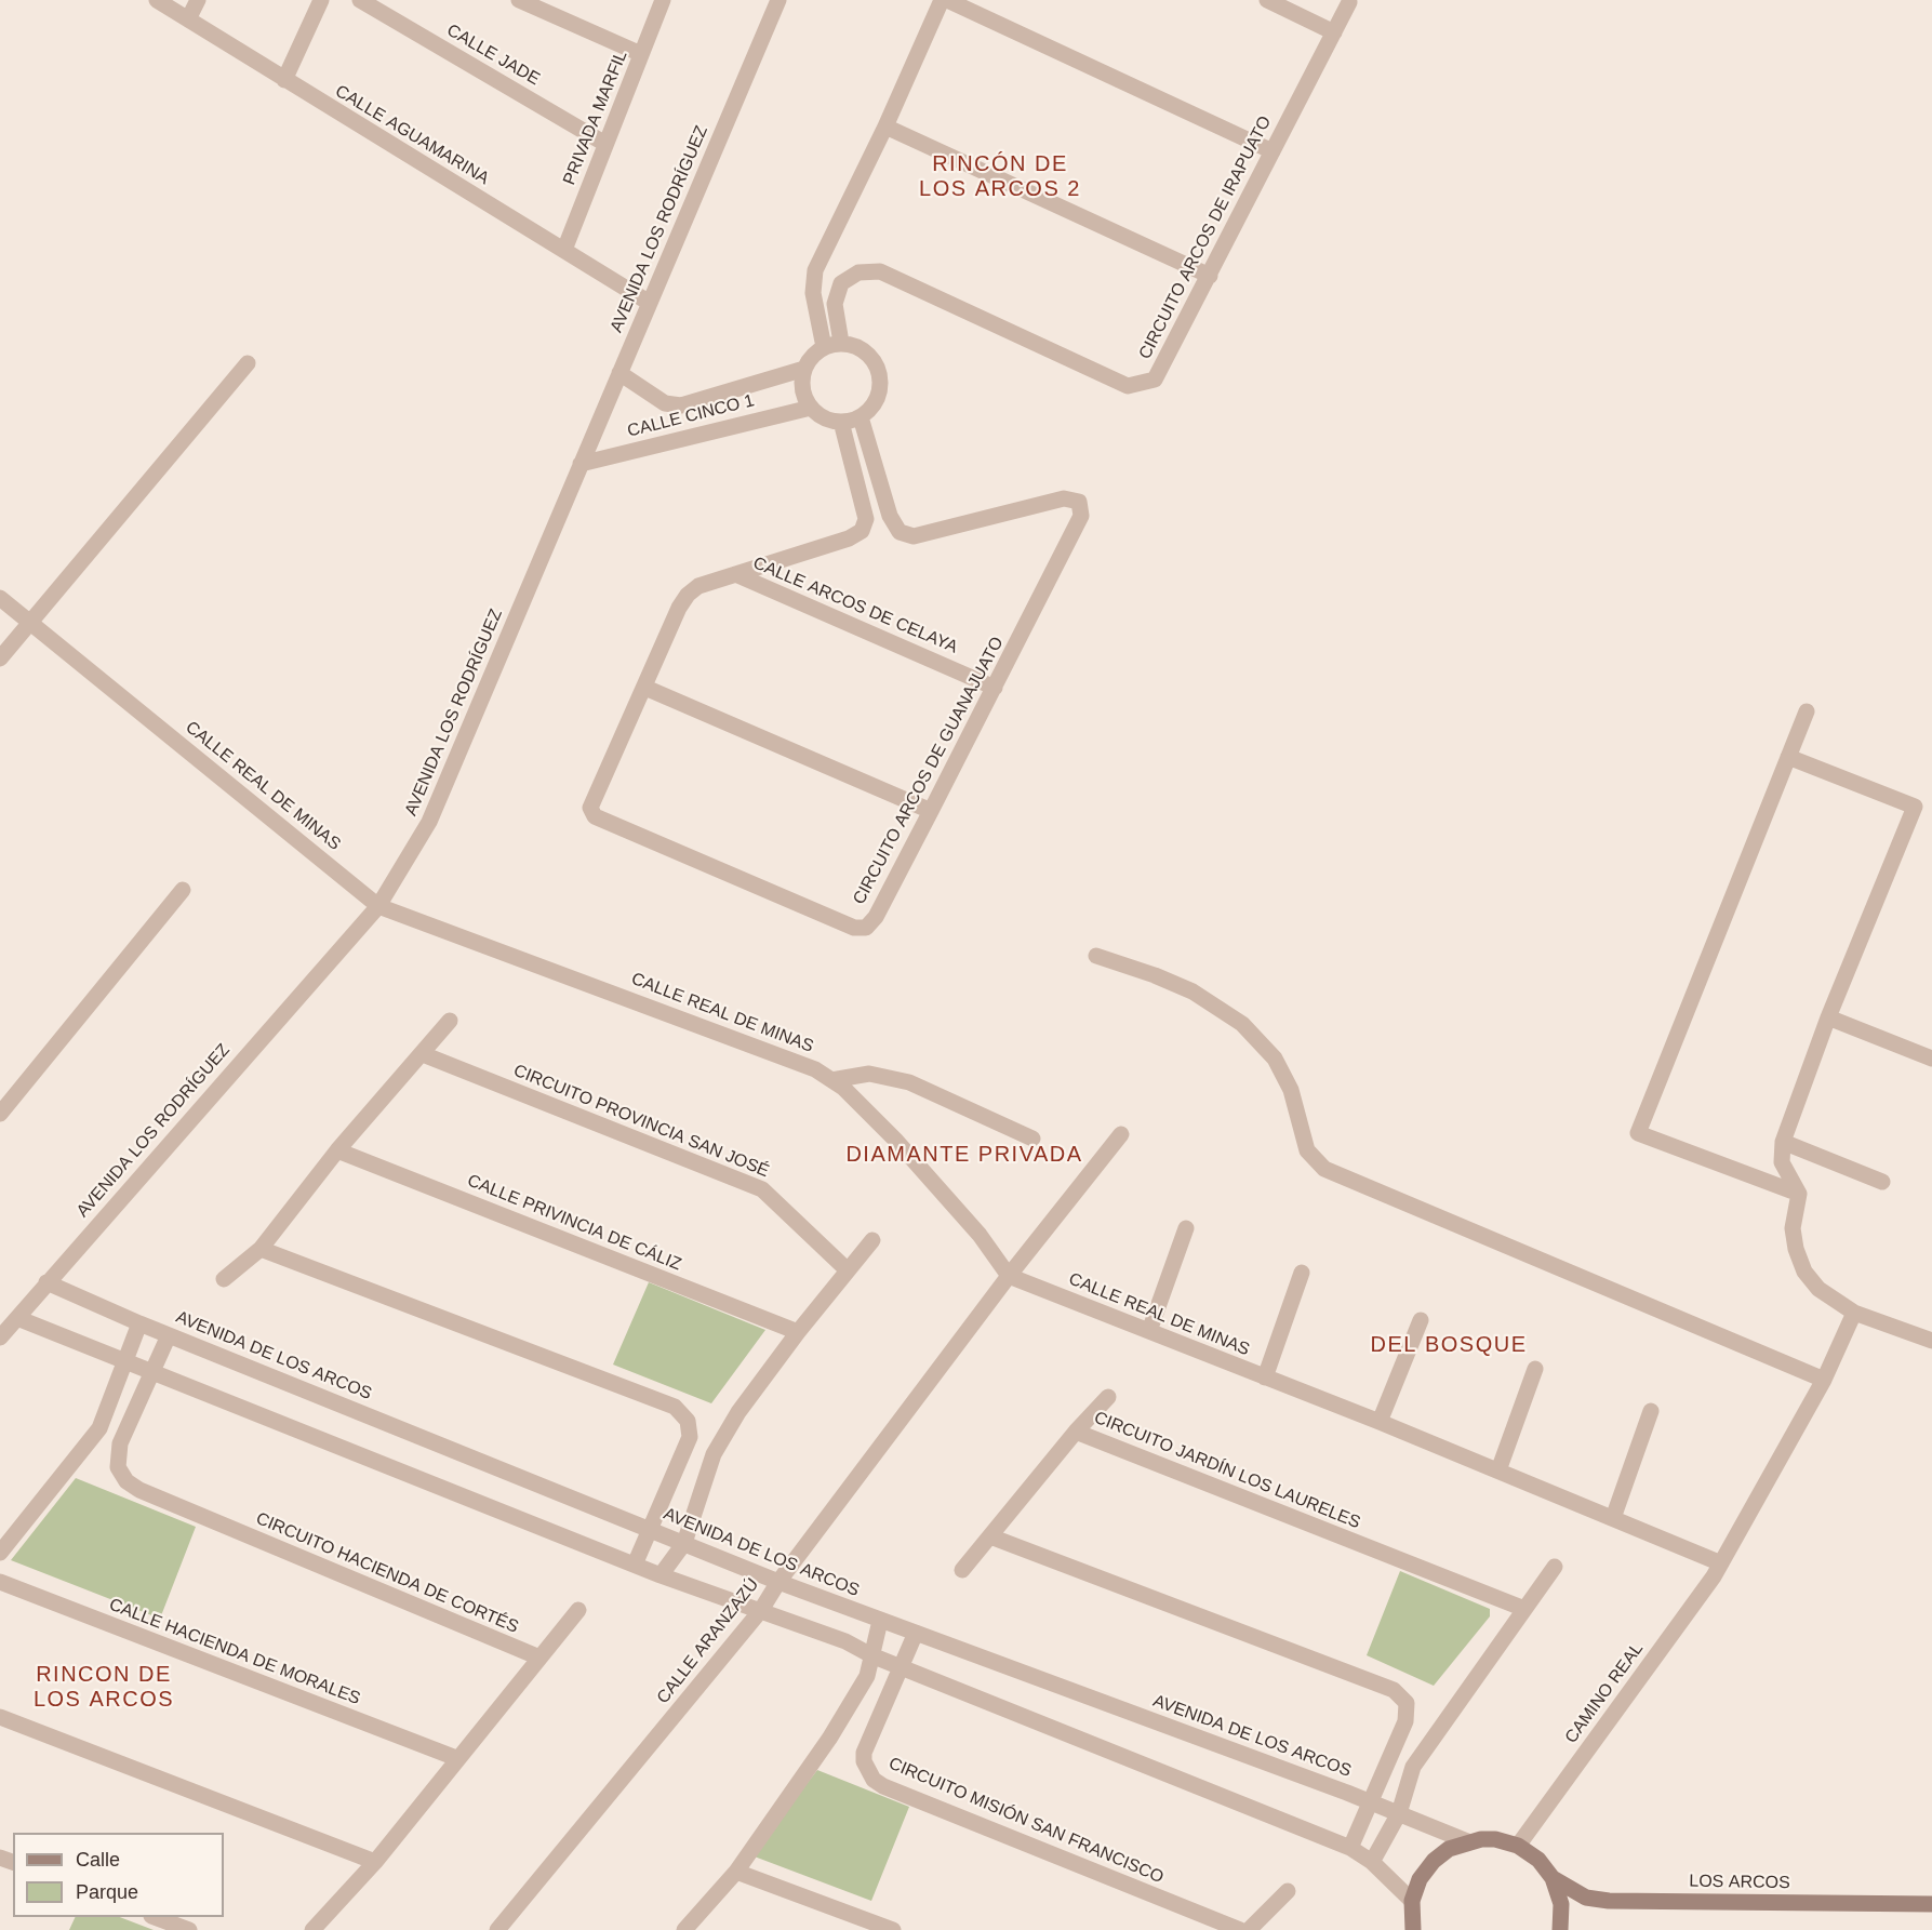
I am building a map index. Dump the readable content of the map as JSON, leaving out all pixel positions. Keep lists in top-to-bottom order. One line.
{"streets":{"main road":["LOS ARCOS"],"street":["CALLE JADE","PRIVADA MARFIL","CALLE AGUAMARINA","AVENIDA LOS RODRÍGUEZ","CIRCUITO ARCOS DE IRAPUATO","CALLE CINCO 1","CALLE ARCOS DE CELAYA","CIRCUITO ARCOS DE GUANAJUATO","CALLE REAL DE MINAS","CIRCUITO PROVINCIA SAN JOSÉ","CALLE PRIVINCIA DE CÁLIZ","AVENIDA DE LOS ARCOS","CIRCUITO JARDÍN LOS LAURELES","CIRCUITO HACIENDA DE CORTÉS","CALLE ARANZAZÚ","CALLE HACIENDA DE MORALES","CAMINO REAL","CIRCUITO MISIÓN SAN FRANCISCO"]},"crossings":[["CALLE JADE","PRIVADA MARFIL"],["PRIVADA MARFIL","CALLE AGUAMARINA"],["CALLE AGUAMARINA","AVENIDA LOS RODRÍGUEZ"],["AVENIDA LOS RODRÍGUEZ","CALLE CINCO 1"],["AVENIDA LOS RODRÍGUEZ","CALLE REAL DE MINAS"],["AVENIDA LOS RODRÍGUEZ","AVENIDA DE LOS ARCOS"],["CIRCUITO ARCOS DE IRAPUATO","CALLE CINCO 1"],["CIRCUITO ARCOS DE IRAPUATO","CIRCUITO ARCOS DE GUANAJUATO"],["CALLE CINCO 1","CIRCUITO ARCOS DE GUANAJUATO"],["CALLE ARCOS DE CELAYA","CIRCUITO ARCOS DE GUANAJUATO"],["CALLE REAL DE MINAS","CALLE ARANZAZÚ"],["CALLE REAL DE MINAS","CAMINO REAL"],["AVENIDA DE LOS ARCOS","CIRCUITO HACIENDA DE CORTÉS"],["AVENIDA DE LOS ARCOS","CALLE ARANZAZÚ"],["AVENIDA DE LOS ARCOS","CIRCUITO MISIÓN SAN FRANCISCO"]],"districts":["RINCÓN DE LOS ARCOS 2","DIAMANTE PRIVADA","DEL BOSQUE","RINCON DE LOS ARCOS"],"legend":["Calle","Parque"]}
